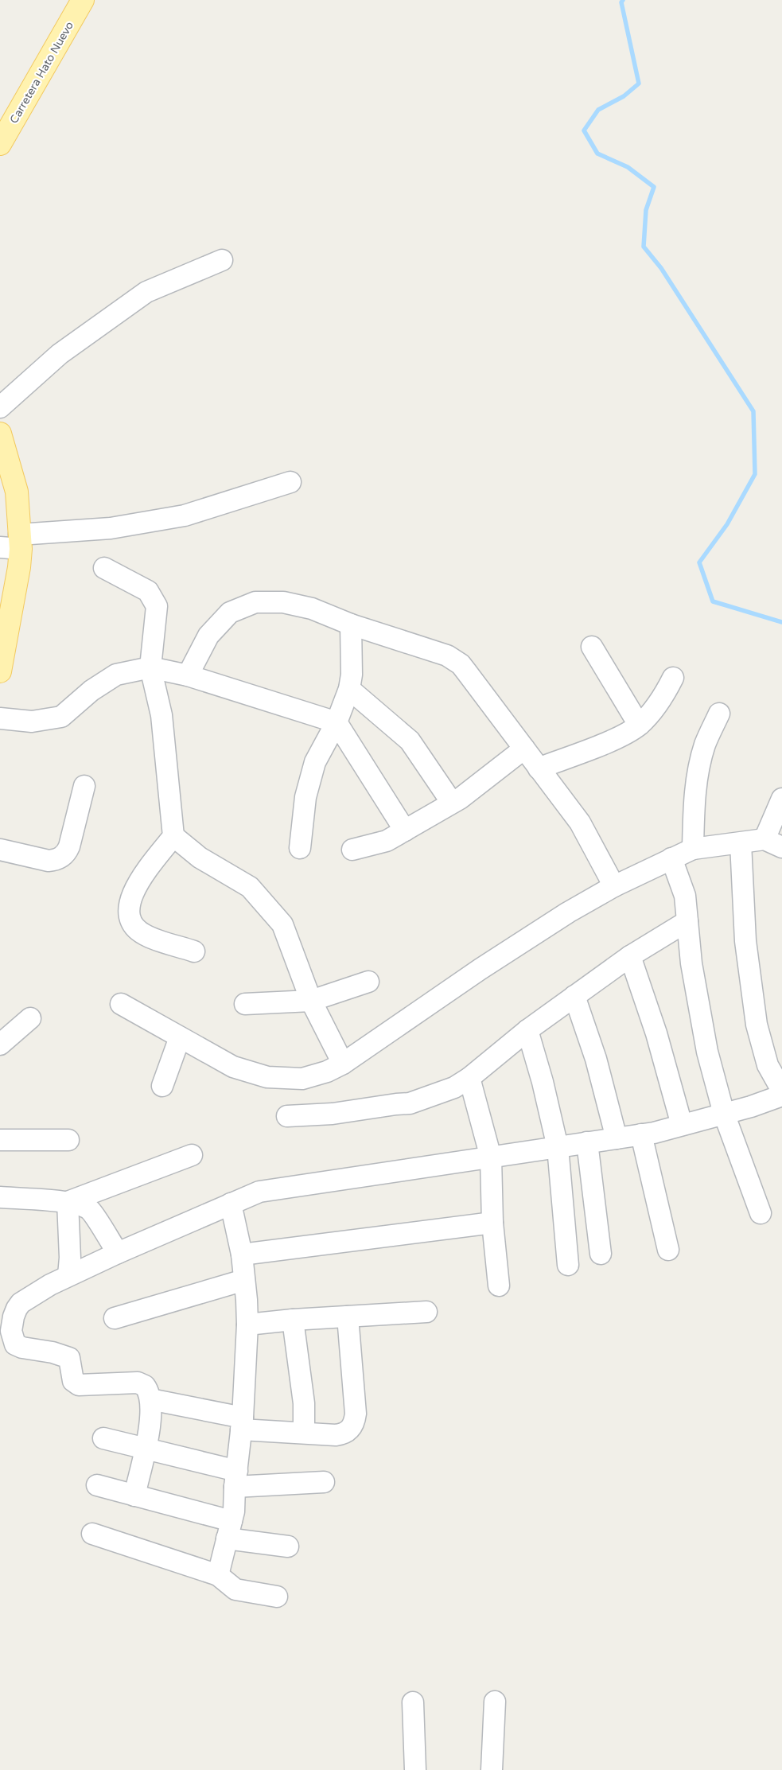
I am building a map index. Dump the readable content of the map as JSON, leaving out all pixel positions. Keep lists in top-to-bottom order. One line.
{"streets":{"main road":["Carretera Hato Nuevo"]}}
